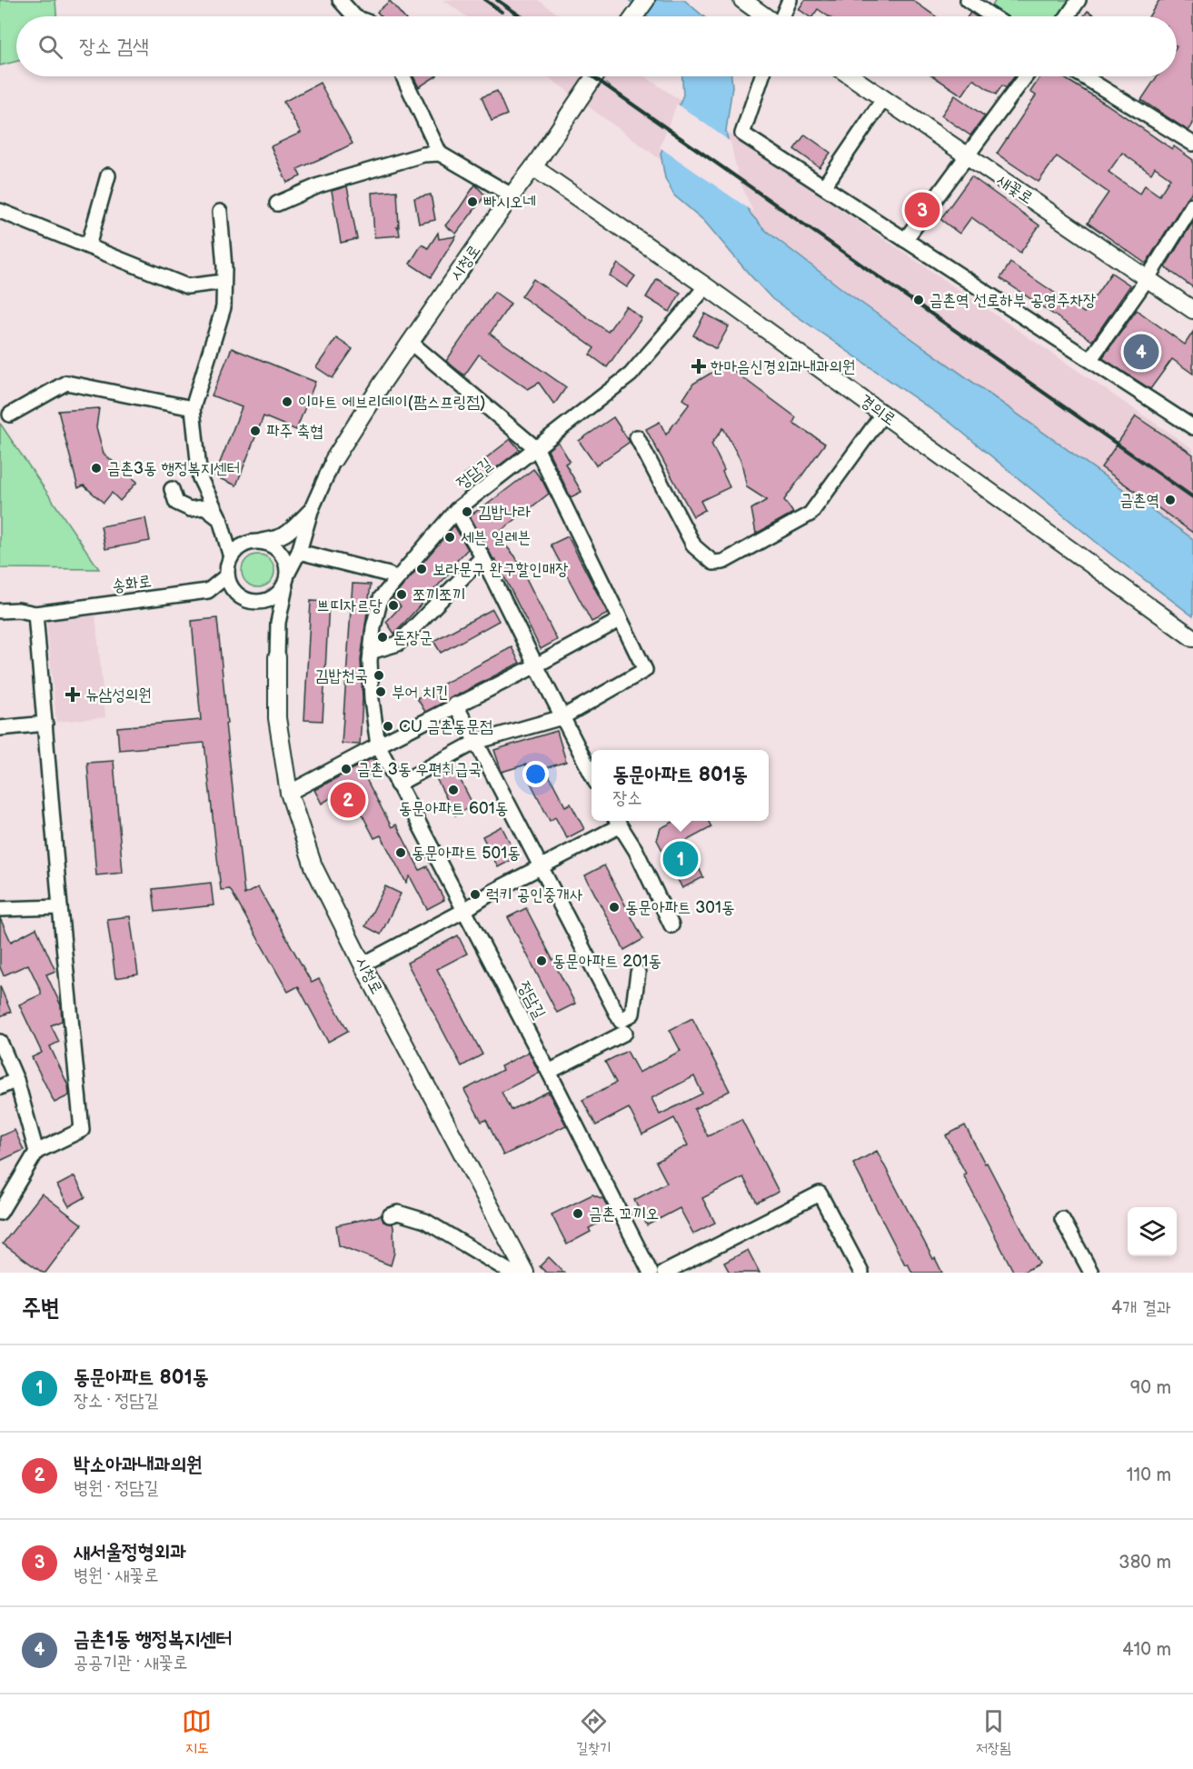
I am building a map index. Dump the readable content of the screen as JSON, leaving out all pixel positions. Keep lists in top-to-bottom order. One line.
{"streets":{"street":["새꽃로","시청로","경의로","정담길","송화로"]},"crossings":[["시청로","경의로"],["경의로","정담길"]],"places":{"other":["빠시오네","금촌역 선로하부 공영주차장","이마트 에브리데이(팜스프링점)","파주 축협","금촌3동 행정복지센터","금촌역","김밥나라","세븐 일레븐","보라문구 완구할인매장","쪼끼쪼끼","쁘띠자르당","돈장군","김밥천국","부어 치킨","CU 금촌동문점","금촌 3동 우편취급국","동문아파트 601동","동문아파트 501동","럭키 공인중개사","동문아파트 301동","동문아파트 201동","금촌 꼬끼오"],"health":["한마음신경외과내과의원","뉴삼성의원"]},"page":{"search":"장소 검색","pins":["3","4","2","1"],"popup":["동문아파트 801동","장소"],"heading":["주변","4개 결과"],"list":[{"mark":"1","name":"동문아파트 801동","note":"장소 · 정담길","value":"90 m"},{"mark":"2","name":"박소아과내과의원","note":"병원 · 정담길","value":"110 m"},{"mark":"3","name":"새서울정형외과","note":"병원 · 새꽃로","value":"380 m"},{"mark":"4","name":"금촌1동 행정복지센터","note":"공공기관 · 새꽃로","value":"410 m"}],"nav":["지도","길찾기","저장됨"]}}
